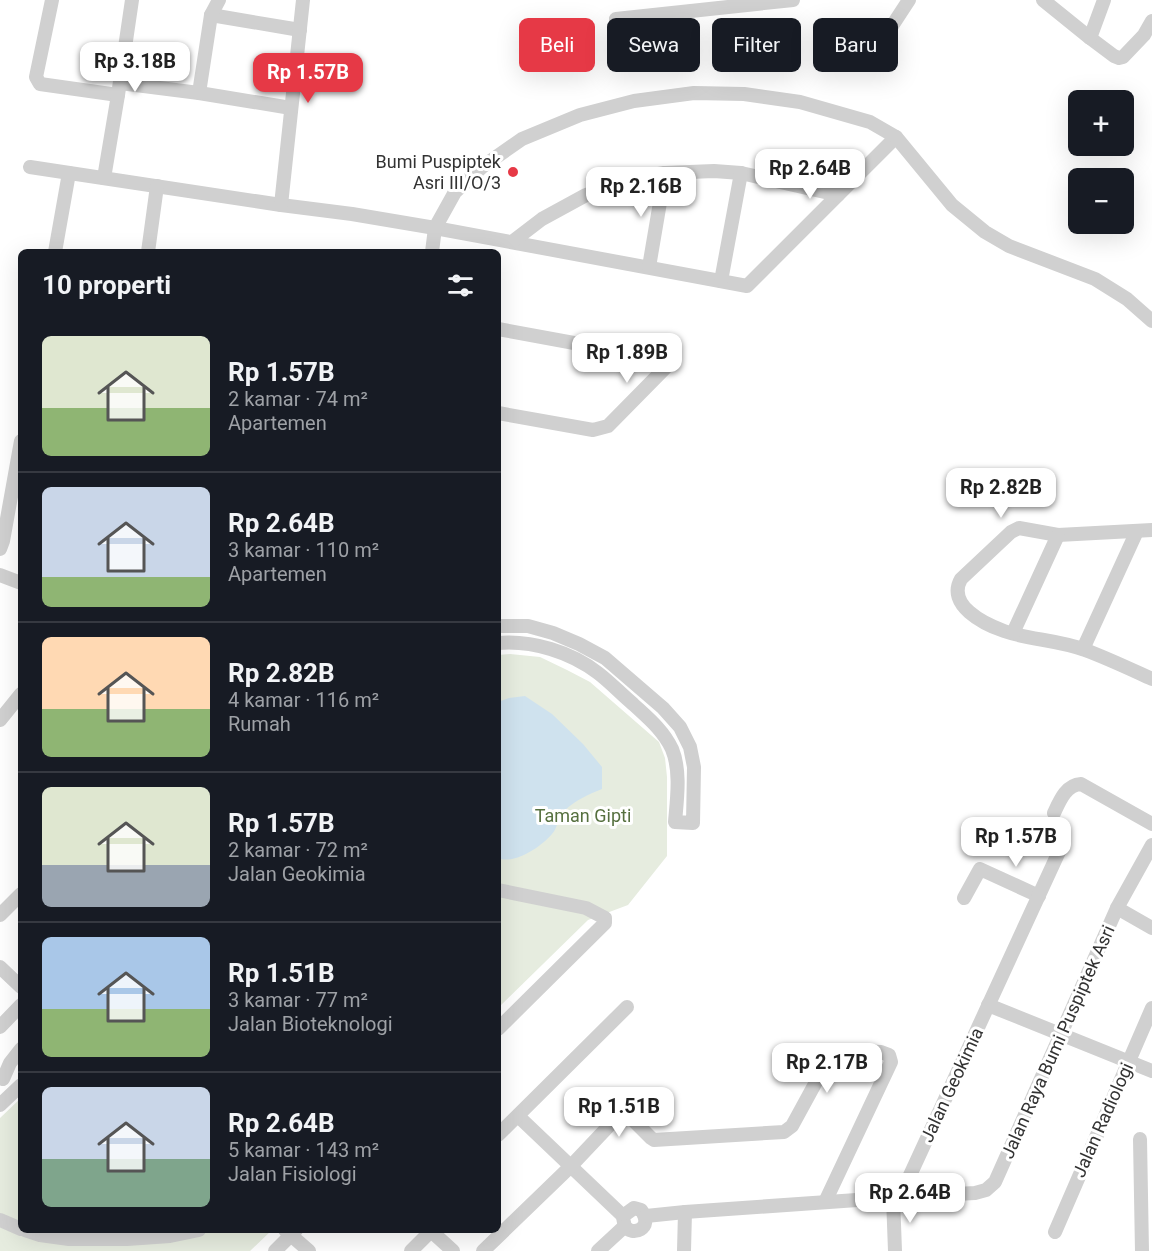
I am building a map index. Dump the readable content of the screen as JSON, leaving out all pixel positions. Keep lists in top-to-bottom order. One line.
{"streets":{"street":["Jalan Raya Bumi Puspiptek Asri","Jalan Geokimia","Jalan Radiologi"]},"crossings":[["Jalan Raya Bumi Puspiptek Asri","Jalan Geokimia"],["Jalan Geokimia","Jalan Radiologi"]],"parks":["Taman Gipti"],"places":["Bumi Puspiptek Asri III/O/3"],"page":{"chip":["Beli","Sewa","Filter","Baru"],"price":["Rp 3.18B","Rp 1.57B","Rp 2.64B","Rp 2.16B","Rp 1.89B","Rp 2.82B","Rp 1.57B","Rp 2.17B","Rp 1.51B","Rp 2.64B"],"map_buttons":["+","−"],"heading":"10 properti","list":[{"name":"Rp 1.57B","note":"2 kamar · 74 m² · Apartemen"},{"name":"Rp 2.64B","note":"3 kamar · 110 m² · Apartemen"},{"name":"Rp 2.82B","note":"4 kamar · 116 m² · Rumah"},{"name":"Rp 1.57B","note":"2 kamar · 72 m² · Jalan Geokimia"},{"name":"Rp 1.51B","note":"3 kamar · 77 m² · Jalan Bioteknologi"},{"name":"Rp 2.64B","note":"5 kamar · 143 m² · Jalan Fisiologi"}]}}
